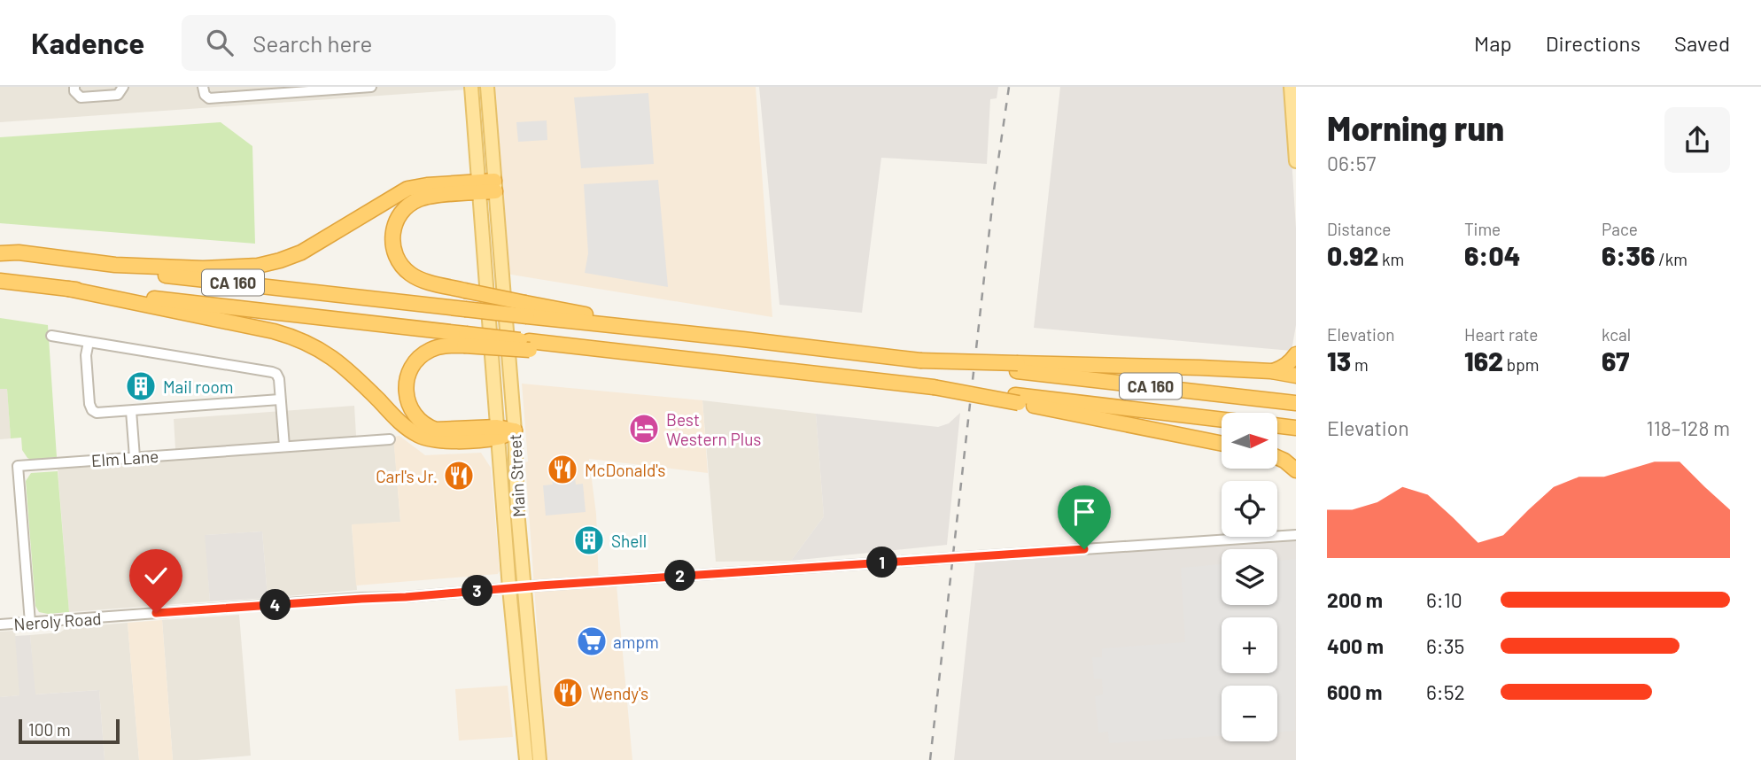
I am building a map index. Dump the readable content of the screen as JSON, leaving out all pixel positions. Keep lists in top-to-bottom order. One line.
{"streets":{"highway":["CA 160"],"main road":["Main Street"],"street":["Elm Lane","Neroly Road"]},"crossings":[["Elm Lane","Neroly Road"],["Main Street","Neroly Road"]],"places":{"building":["Mail room","Shell"],"hotel":["Best Western Plus"],"restaurant":["McDonald's","Carl's Jr.","Wendy's"],"supermarket":["ampm"]},"scale_bar":"100 m","north":"right","page":{"header":"Kadence","search":"Search here","nav":["Map","Directions","Saved"],"heading":["Morning run","06:57"],"stats":[["Distance","0.92 km"],["Time","6:04"],["Pace","6:36 /km"],["Elevation","13 m"],["Heart rate","162 bpm"],["kcal","67"]],"chart":["Elevation","118–128 m"],"map_buttons":["+","−"],"pins":["1","2","3","4"],"list":[{"name":"200 m","note":"6:10"},{"name":"400 m","note":"6:35"},{"name":"600 m","note":"6:52"}],"scale":"100 m"}}
